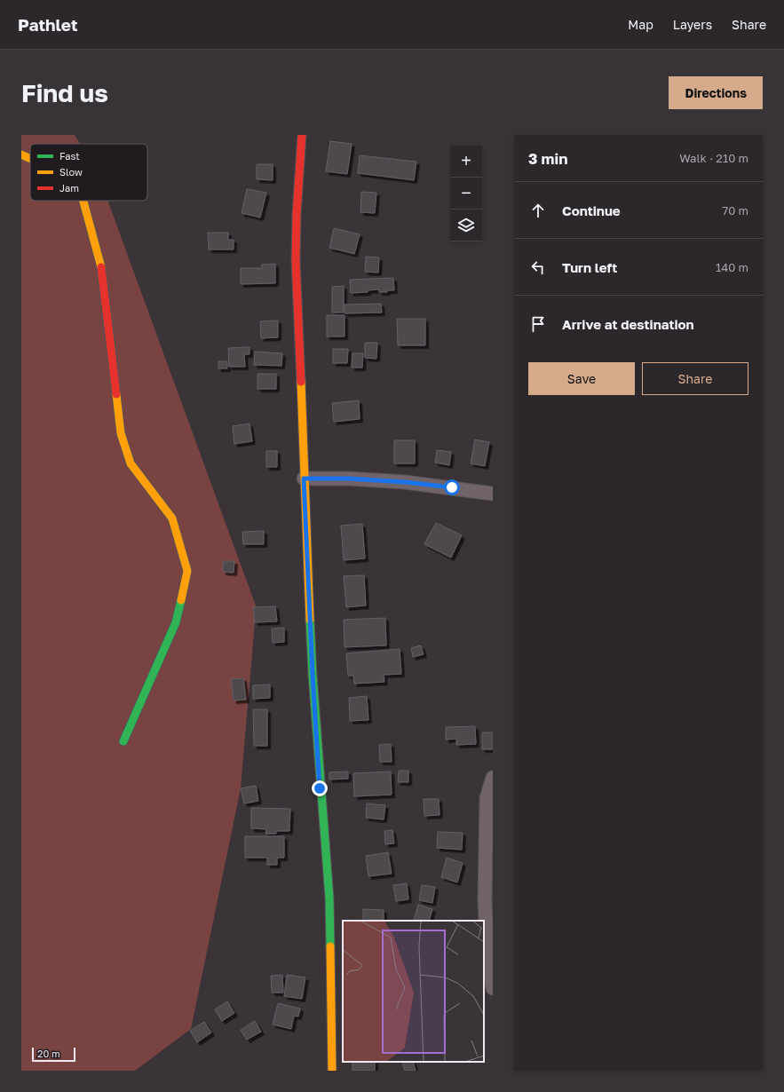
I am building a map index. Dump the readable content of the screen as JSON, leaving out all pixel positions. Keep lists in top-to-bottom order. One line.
{"legend":["Fast","Slow","Jam"],"scale_bar":"20 m","page":{"header":"Pathlet","nav":["Map","Layers","Share"],"buttons":["Directions",["Save","Share"]],"title":"Find us","heading":["3 min","Walk · 210 m"],"map_buttons":["+","−"],"list":[["Continue","70 m"],["Turn left","140 m"],"Arrive at destination"],"scale":"20 m"}}
